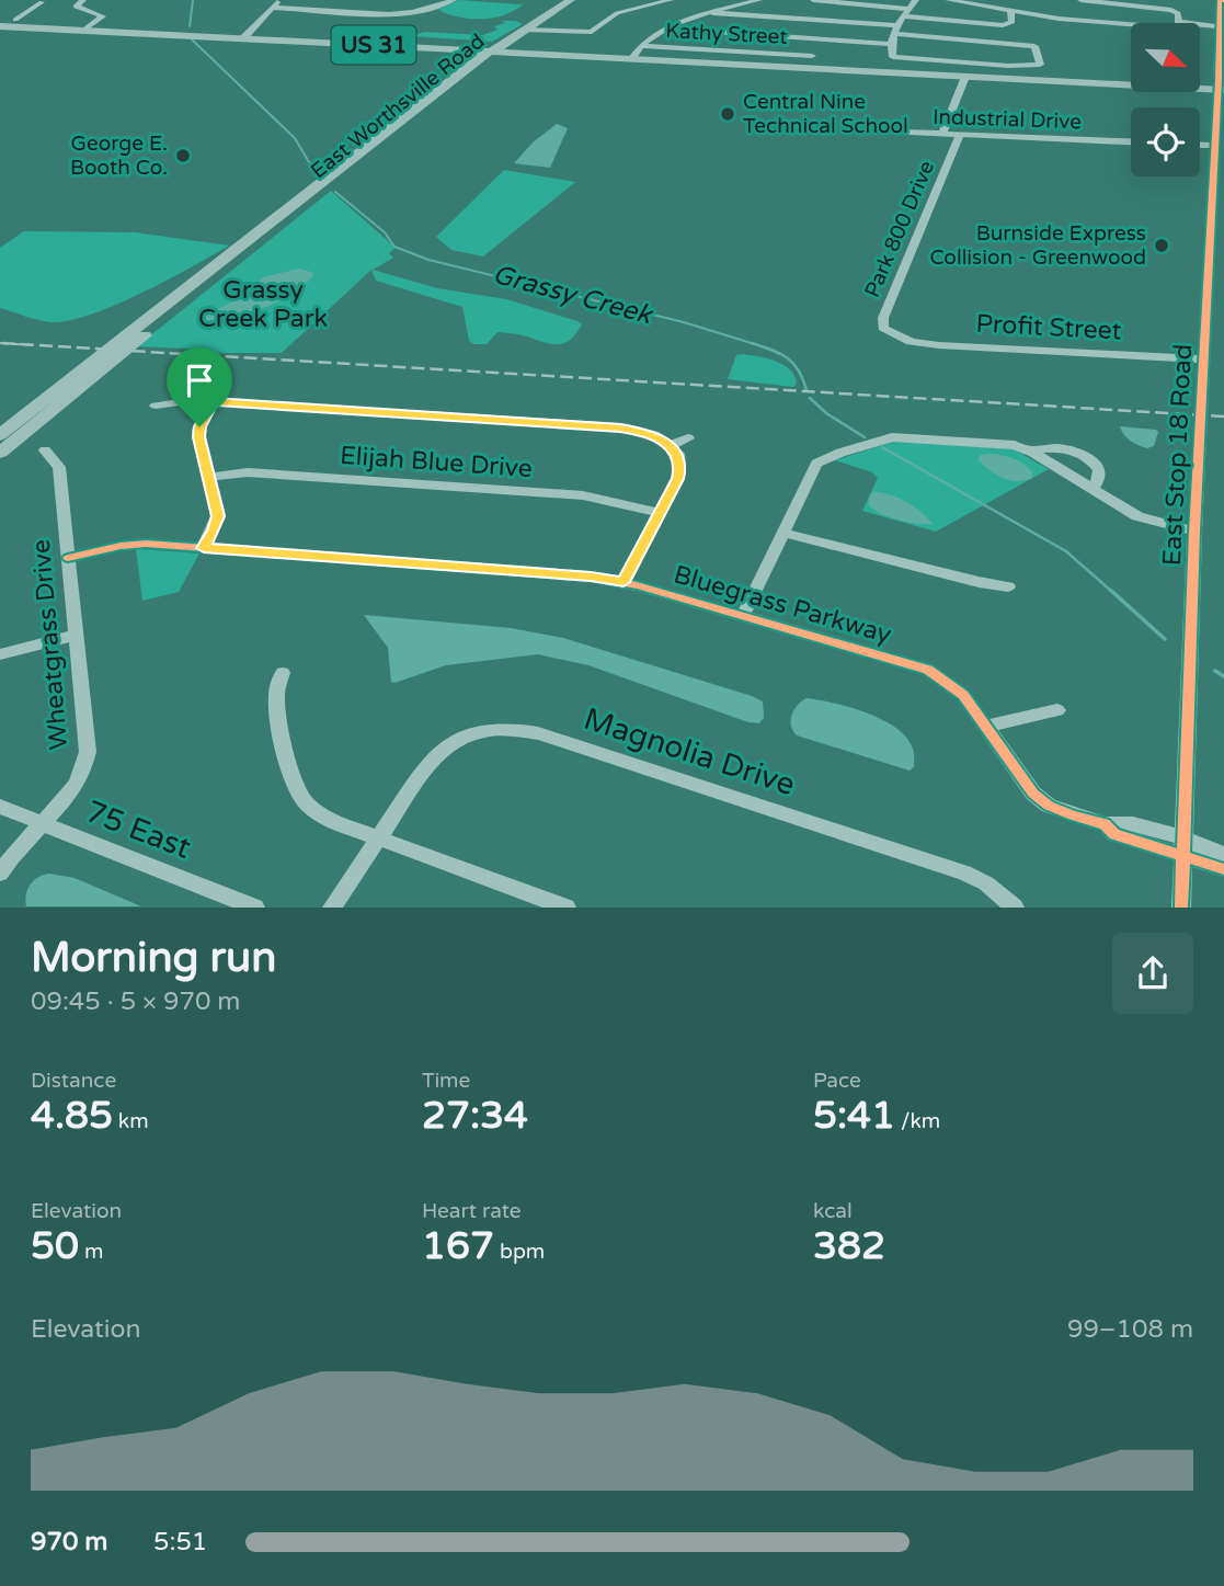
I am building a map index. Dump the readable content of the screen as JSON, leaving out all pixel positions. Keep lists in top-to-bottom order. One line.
{"streets":{"main road":["US 31","East Worthsville Road"],"street":["Kathy Street","Industrial Drive","Park 800 Drive","Profit Street","East Stop 18 Road","Elijah Blue Drive","Bluegrass Parkway","Wheatgrass Drive","Magnolia Drive","75 East"]},"crossings":[["Kathy Street","US 31"],["US 31","East Worthsville Road"],["US 31","East Stop 18 Road"],["Industrial Drive","Park 800 Drive"],["Park 800 Drive","Profit Street"],["Profit Street","East Stop 18 Road"],["East Stop 18 Road","Bluegrass Parkway"],["Bluegrass Parkway","Wheatgrass Drive"],["Wheatgrass Drive","75 East"]],"water":["Grassy Creek"],"parks":["Grassy Creek Park"],"places":["Central Nine Technical School","George E. Booth Co.","Burnside Express Collision - Greenwood"],"north":"bottom right","page":{"heading":["Morning run","09:45 · 5 × 970 m"],"stats":[["Distance","4.85 km"],["Time","27:34"],["Pace","5:41 /km"],["Elevation","50 m"],["Heart rate","167 bpm"],["kcal","382"]],"chart":["Elevation","99–108 m"],"list":[{"name":"970 m","note":"5:51"}]}}
